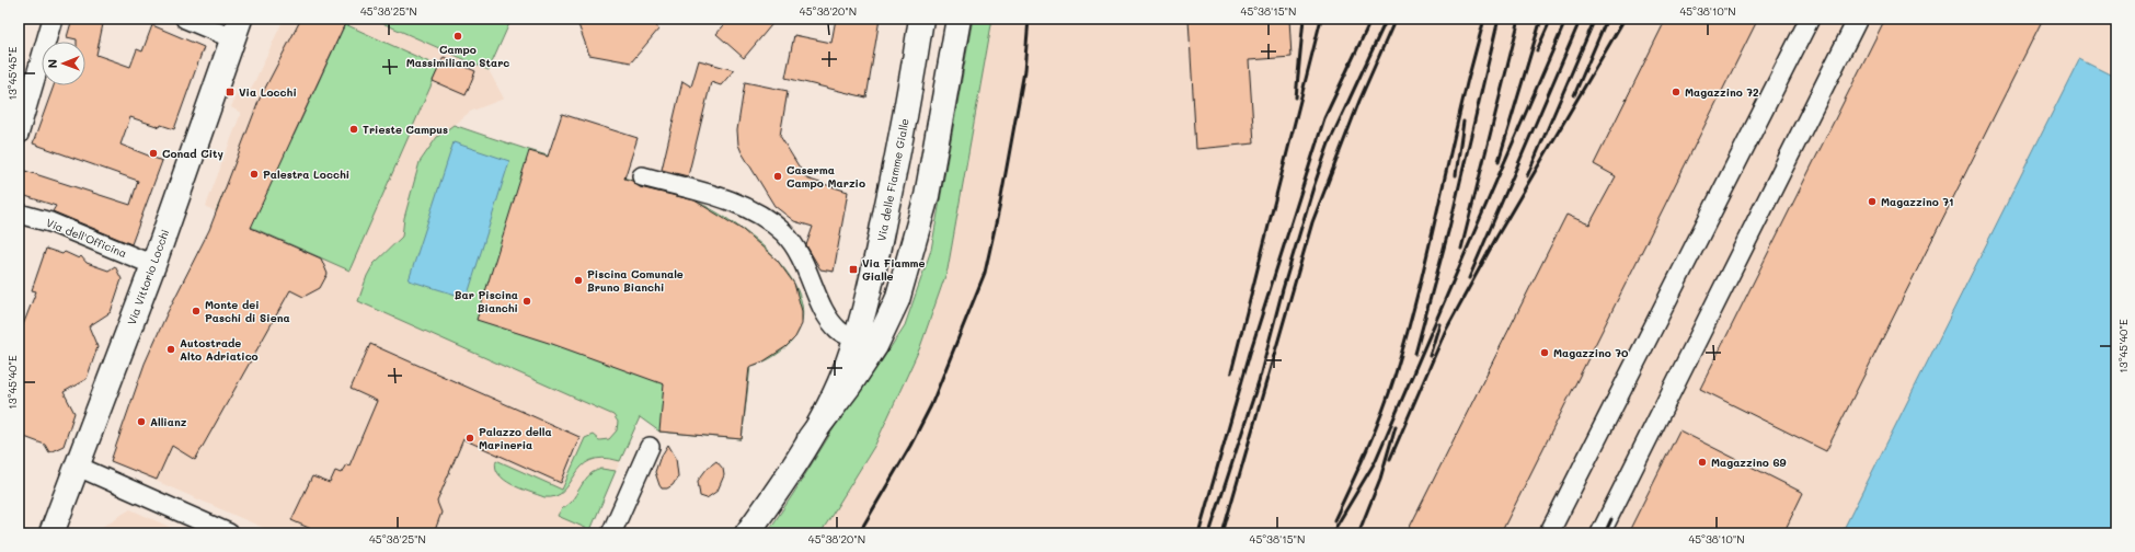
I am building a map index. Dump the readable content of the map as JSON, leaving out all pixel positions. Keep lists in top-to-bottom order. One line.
{"streets":{"main road":["Via delle Fiamme Gialle","Via Vittorio Locchi"],"street":["Via dell'Officina"]},"crossings":[["Via dell'Officina","Via Vittorio Locchi"]],"places":{"other":["Campo Massimiliano Starc","Magazzino 72","Trieste Campus","Conad City","Palestra Locchi","Caserma Campo Marzio","Magazzino 71","Piscina Comunale Bruno Bianchi","Bar Piscina Bianchi","Monte dei Paschi di Siena","Autostrade Alto Adriatico","Magazzino 70","Allianz","Palazzo della Marineria","Magazzino 69"],"transit":["Via Locchi","Via Fiamme Gialle"]},"north":"left","coordinates":["45°38'25\"N","45°38'20\"N","45°38'15\"N","45°38'10\"N","13°45'45\"E","13°45'40\"E"]}
